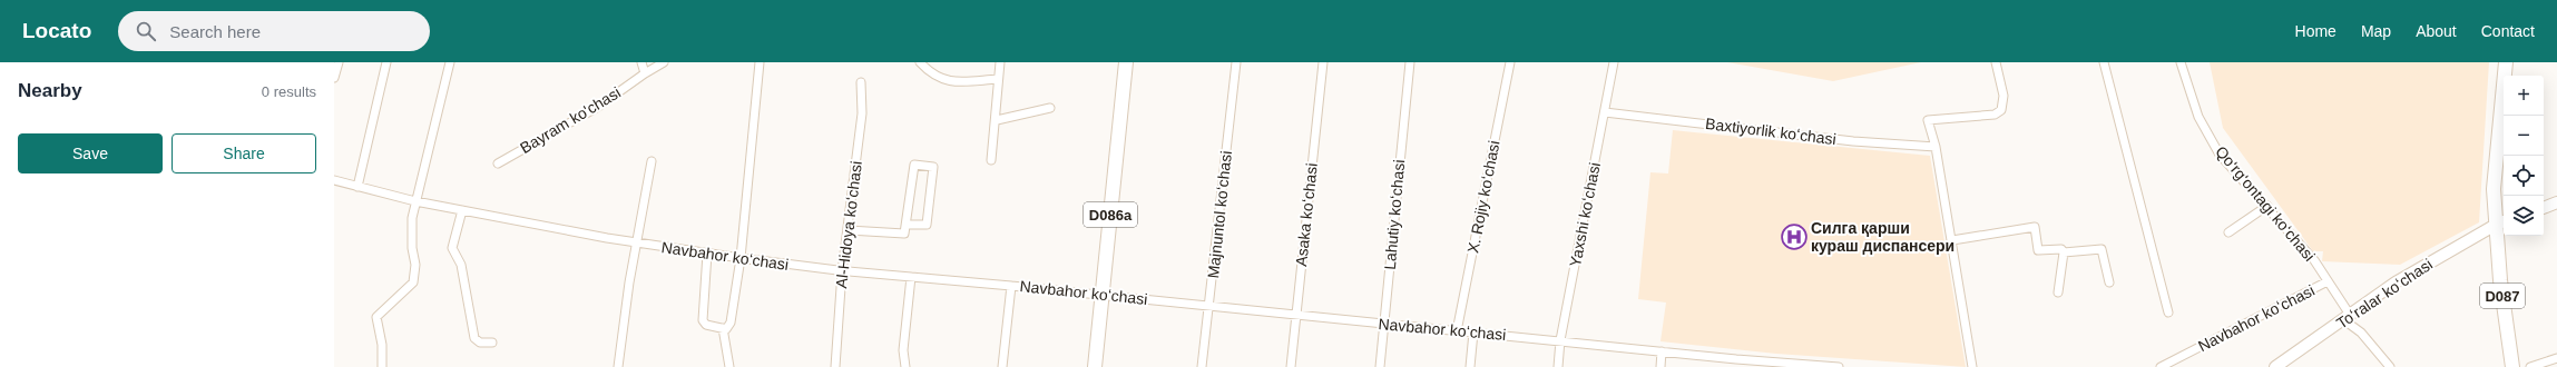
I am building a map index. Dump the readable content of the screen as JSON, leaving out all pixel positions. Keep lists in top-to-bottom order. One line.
{"streets":{"main road":["D086a","Toʻralar koʻchasi","D087"],"street":["Bayram ko'chasi","Baxtiyorlik koʻchasi","X. Rojiy koʻchasi","Qo‘rg‘ontagi ko‘chasi","Majnuntol koʻchasi","Asaka koʻchasi","Lahutiy koʻchasi","Yaxshi koʻchasi","Al-Hidoya koʻchasi","Navbahor koʻchasi"]},"crossings":[["Baxtiyorlik koʻchasi","Yaxshi koʻchasi"],["X. Rojiy koʻchasi","Navbahor koʻchasi"],["Qo‘rg‘ontagi ko‘chasi","Navbahor koʻchasi"],["Qo‘rg‘ontagi ko‘chasi","Toʻralar koʻchasi"],["D086a","Navbahor koʻchasi"],["Majnuntol koʻchasi","Navbahor koʻchasi"],["Asaka koʻchasi","Navbahor koʻchasi"],["Lahutiy koʻchasi","Navbahor koʻchasi"],["Yaxshi koʻchasi","Navbahor koʻchasi"],["Al-Hidoya koʻchasi","Navbahor koʻchasi"],["Toʻralar koʻchasi","D087"]],"places":{"hospital":["Силга қарши кураш диспансери"]},"page":{"header":"Locato","search":"Search here","nav":["Home","Map","About","Contact"],"heading":["Nearby","0 results"],"map_buttons":["+","−"],"buttons":["Save","Share"]}}
